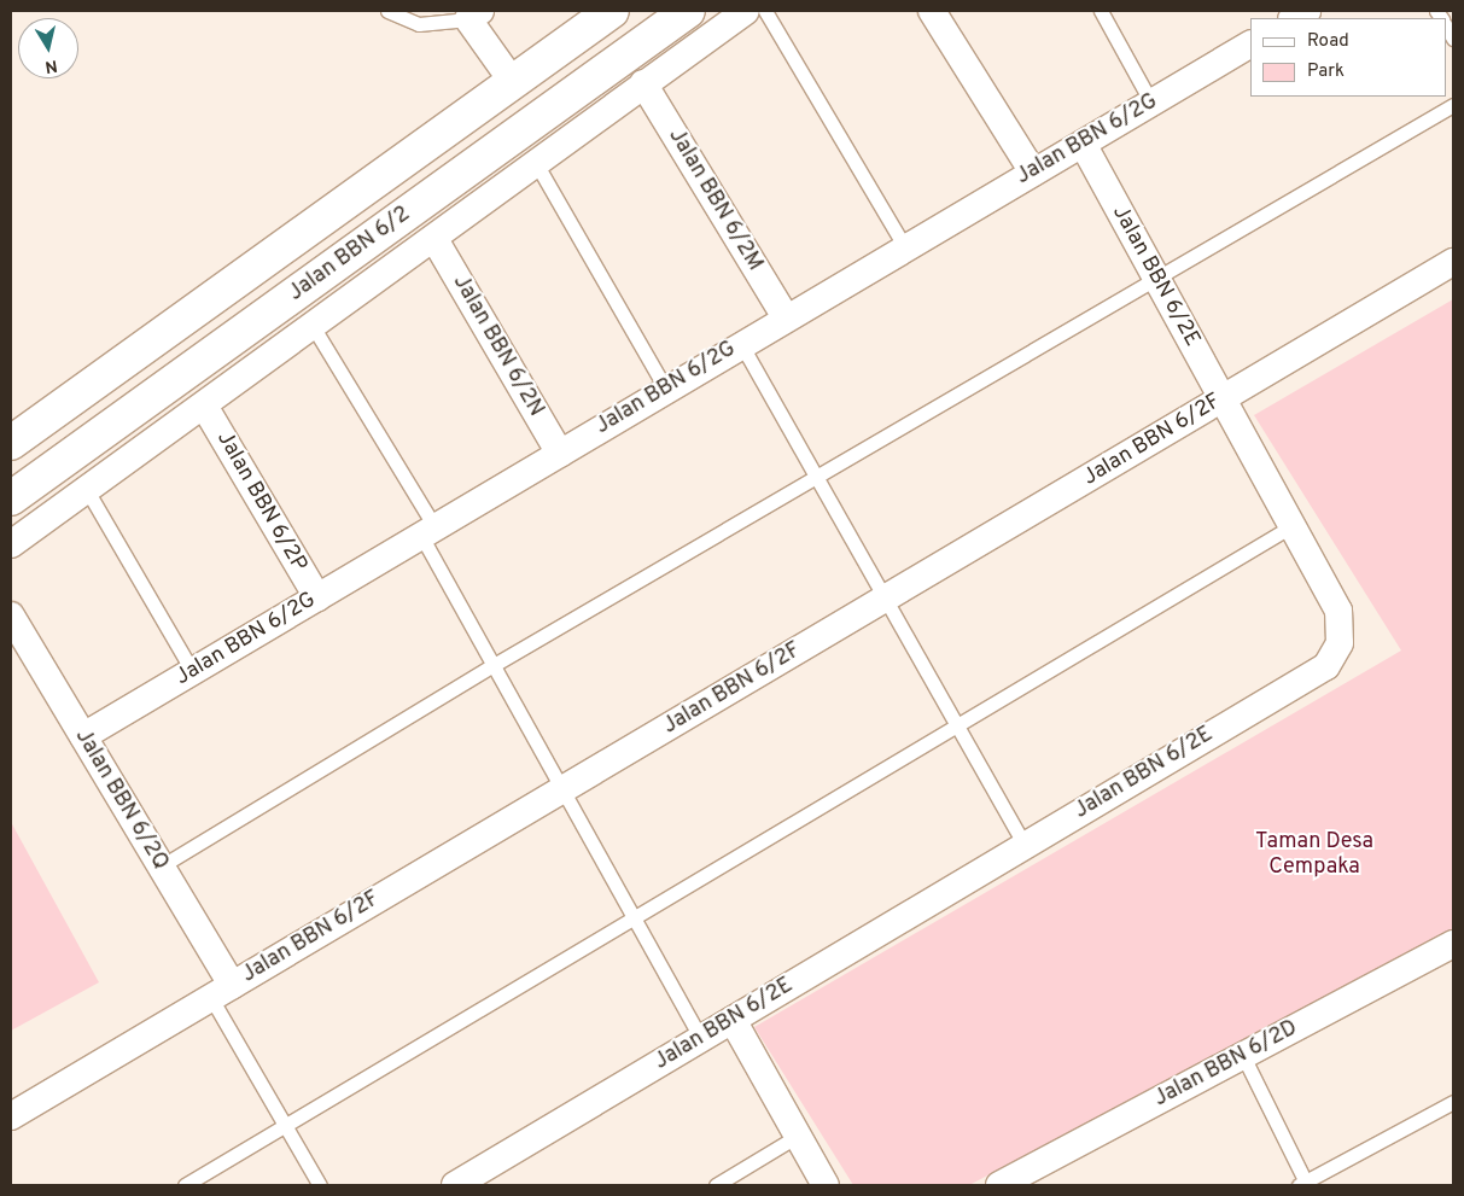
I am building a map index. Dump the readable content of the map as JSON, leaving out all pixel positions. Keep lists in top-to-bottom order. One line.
{"streets":{"street":["Jalan BBN 6/2G","Jalan BBN 6/2M","Jalan BBN 6/2","Jalan BBN 6/2E","Jalan BBN 6/2N","Jalan BBN 6/2F","Jalan BBN 6/2P","Jalan BBN 6/2Q","Jalan BBN 6/2D"]},"crossings":[["Jalan BBN 6/2G","Jalan BBN 6/2M"],["Jalan BBN 6/2G","Jalan BBN 6/2E"],["Jalan BBN 6/2G","Jalan BBN 6/2N"],["Jalan BBN 6/2G","Jalan BBN 6/2P"],["Jalan BBN 6/2G","Jalan BBN 6/2Q"],["Jalan BBN 6/2E","Jalan BBN 6/2F"],["Jalan BBN 6/2F","Jalan BBN 6/2Q"]],"parks":["Taman Desa Cempaka"],"legend":["Road","Park"],"north":"bottom"}
